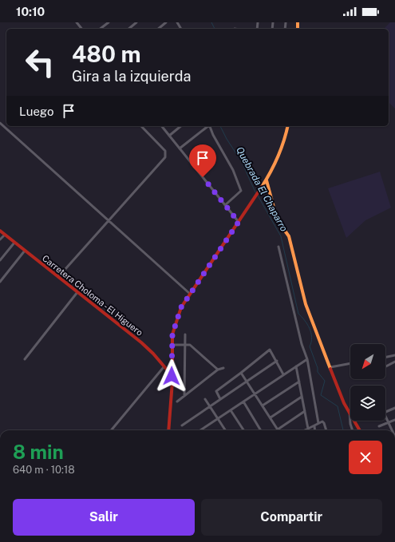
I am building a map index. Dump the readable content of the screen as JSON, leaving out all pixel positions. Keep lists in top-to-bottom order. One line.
{"streets":{"street":["Carretera Choloma - El Higuero"]},"water":["Quebrada El Chaparro"],"north":"bottom left","page":{"status":"10:10","turn":["480 m","Gira a la izquierda"],"then":"Luego","heading":["8 min","640 m · 10:18"],"buttons":["Salir","Compartir"]}}
